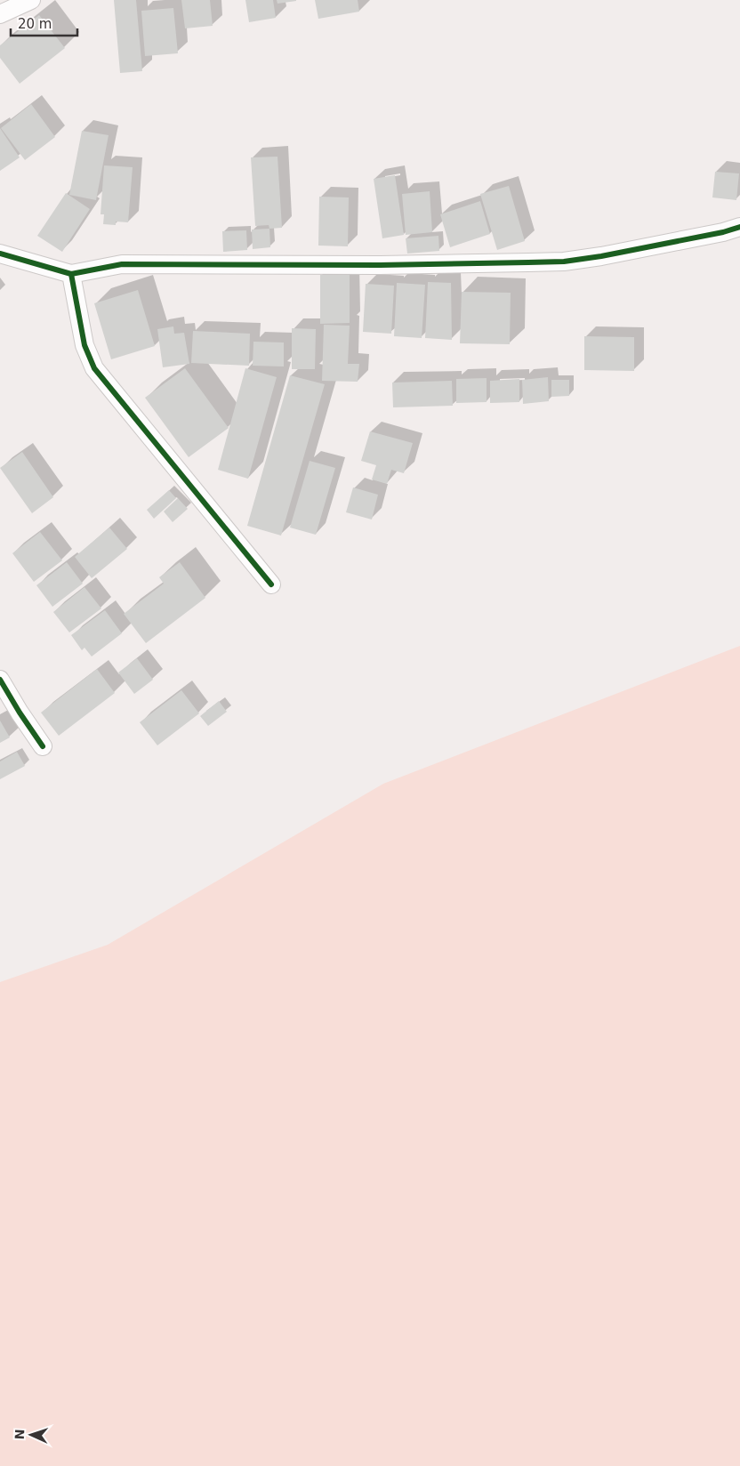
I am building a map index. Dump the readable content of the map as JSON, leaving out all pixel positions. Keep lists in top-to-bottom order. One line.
{"scale_bar":"20 m","north":"left"}
